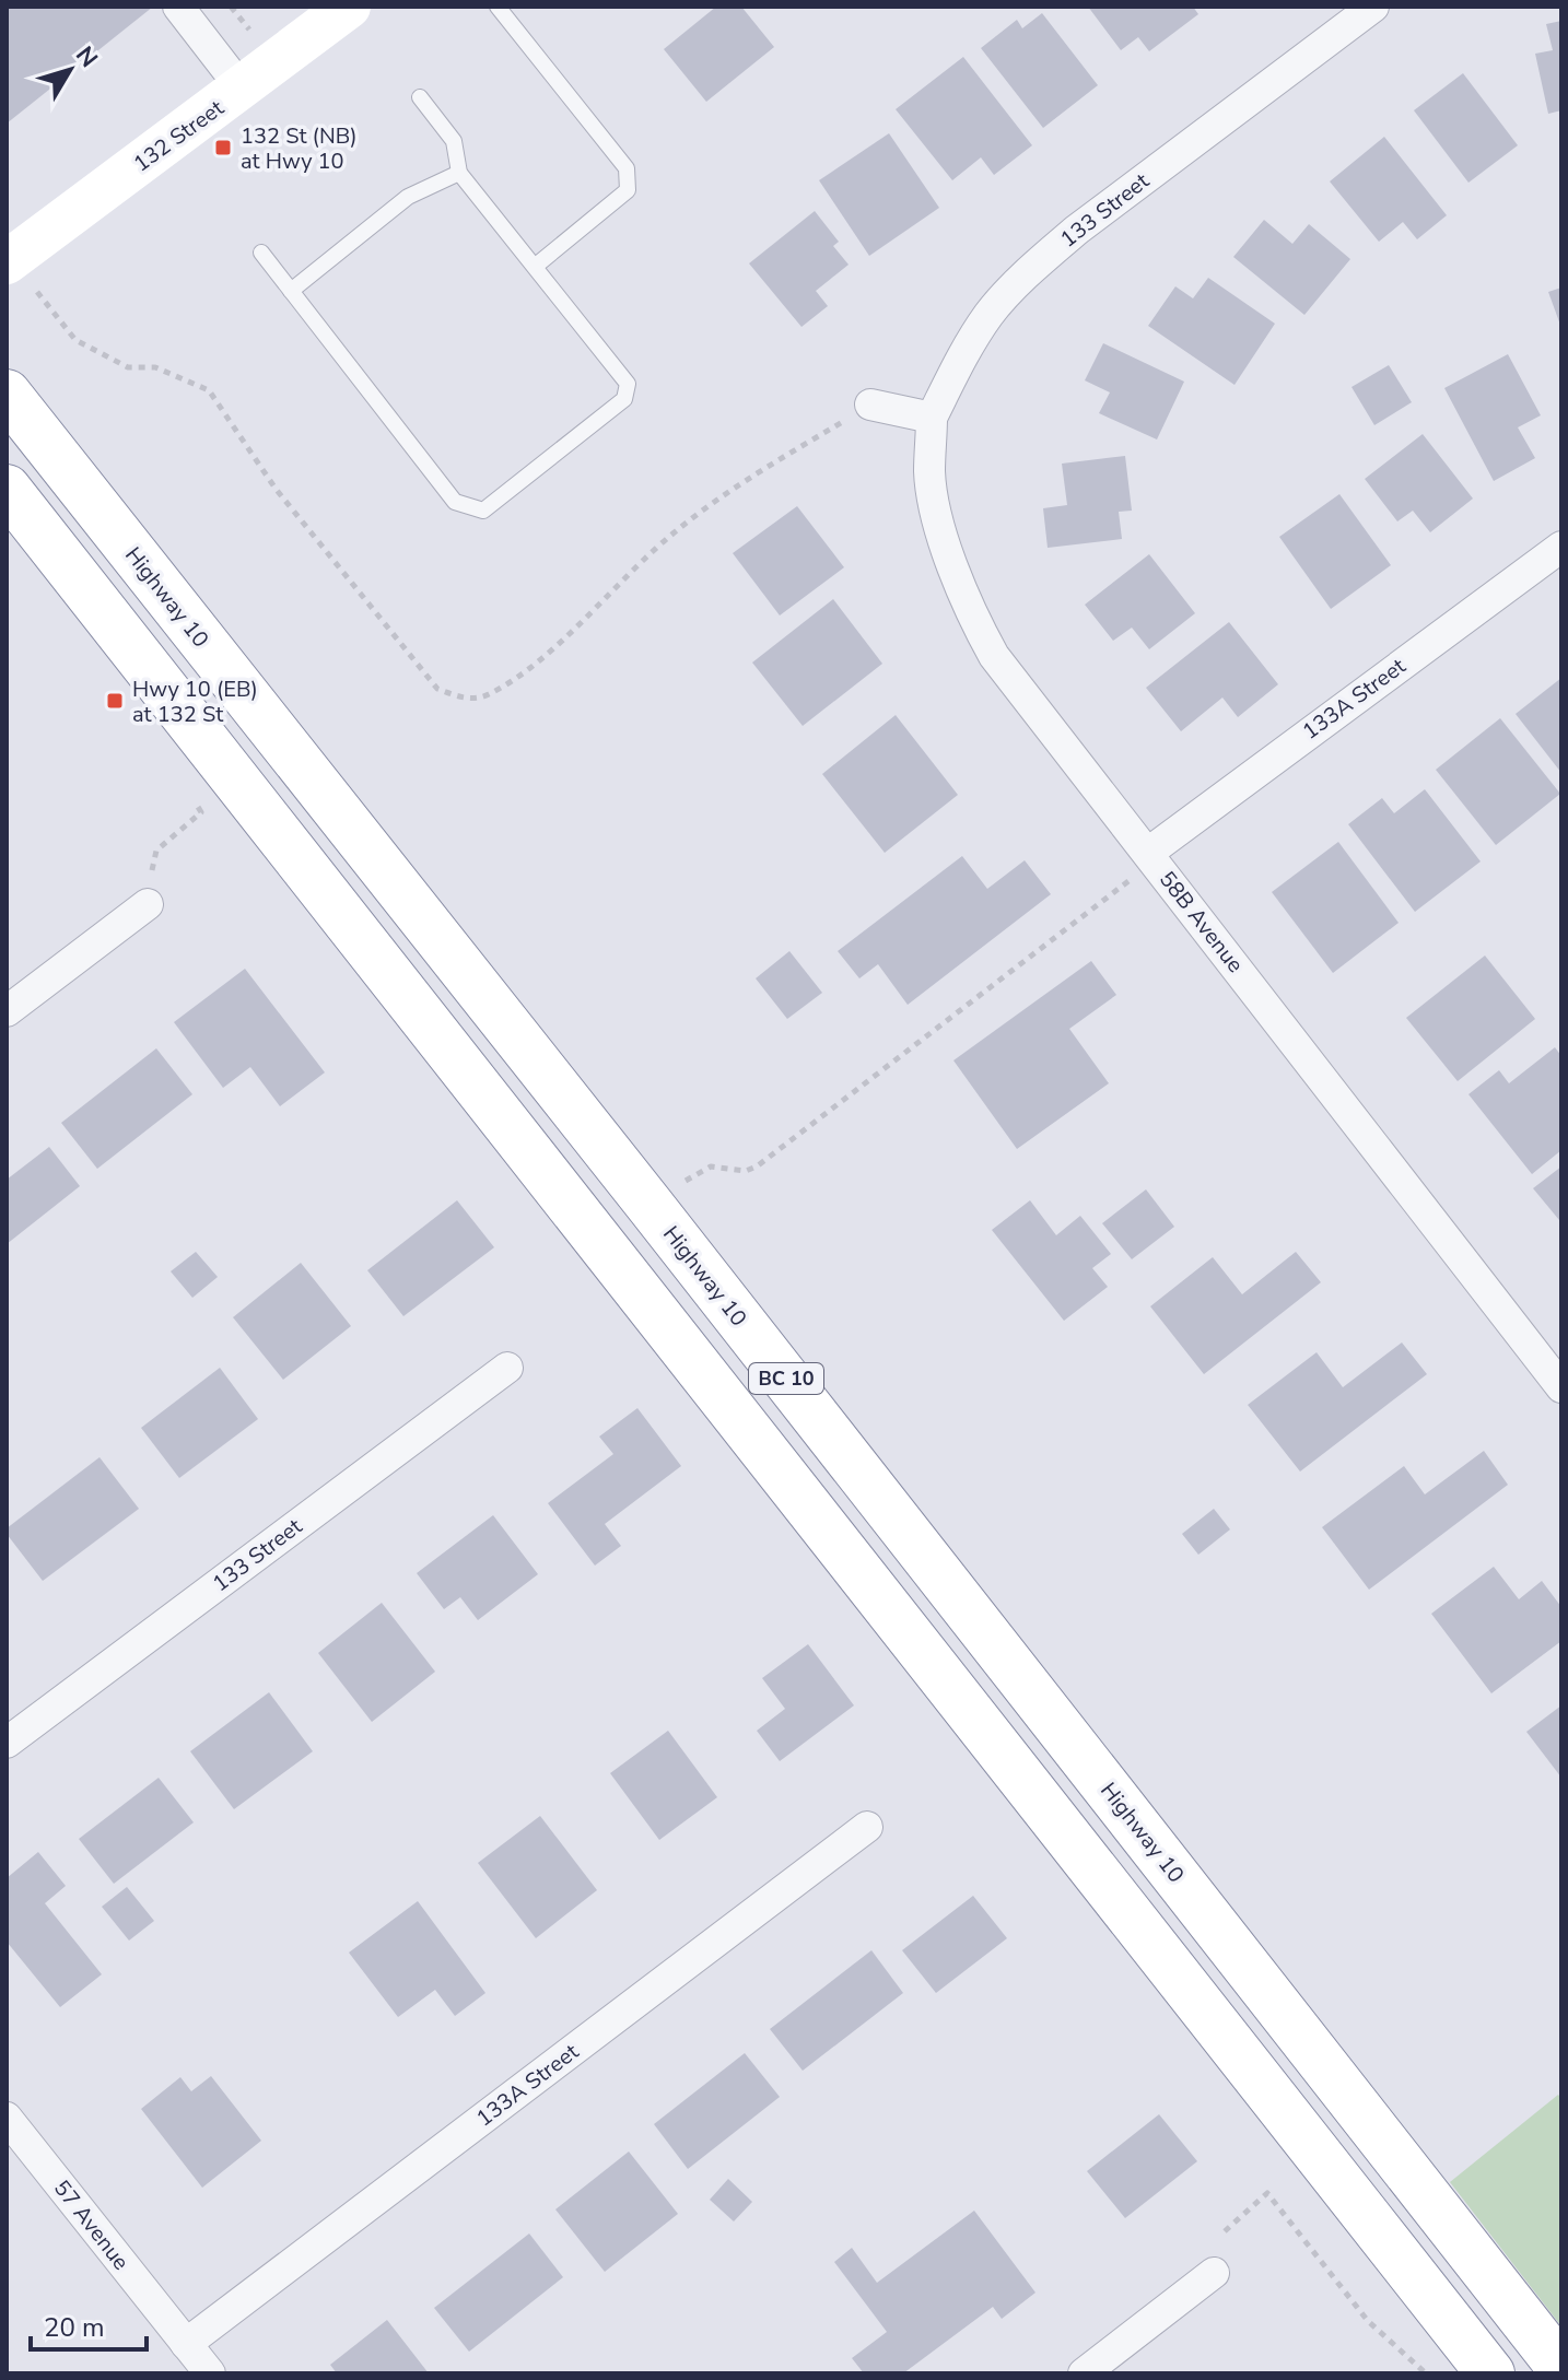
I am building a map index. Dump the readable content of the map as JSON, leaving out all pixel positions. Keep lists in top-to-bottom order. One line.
{"streets":{"highway":["Highway 10","BC 10"],"main road":["132 Street"],"street":["133 Street","133A Street","58B Avenue","57 Avenue"]},"crossings":[["133 Street","58B Avenue"],["133A Street","58B Avenue"],["133A Street","57 Avenue"]],"places":{"transit":["132 St (NB) at Hwy 10","Hwy 10 (EB) at 132 St"]},"scale_bar":"20 m","north":"top right"}
